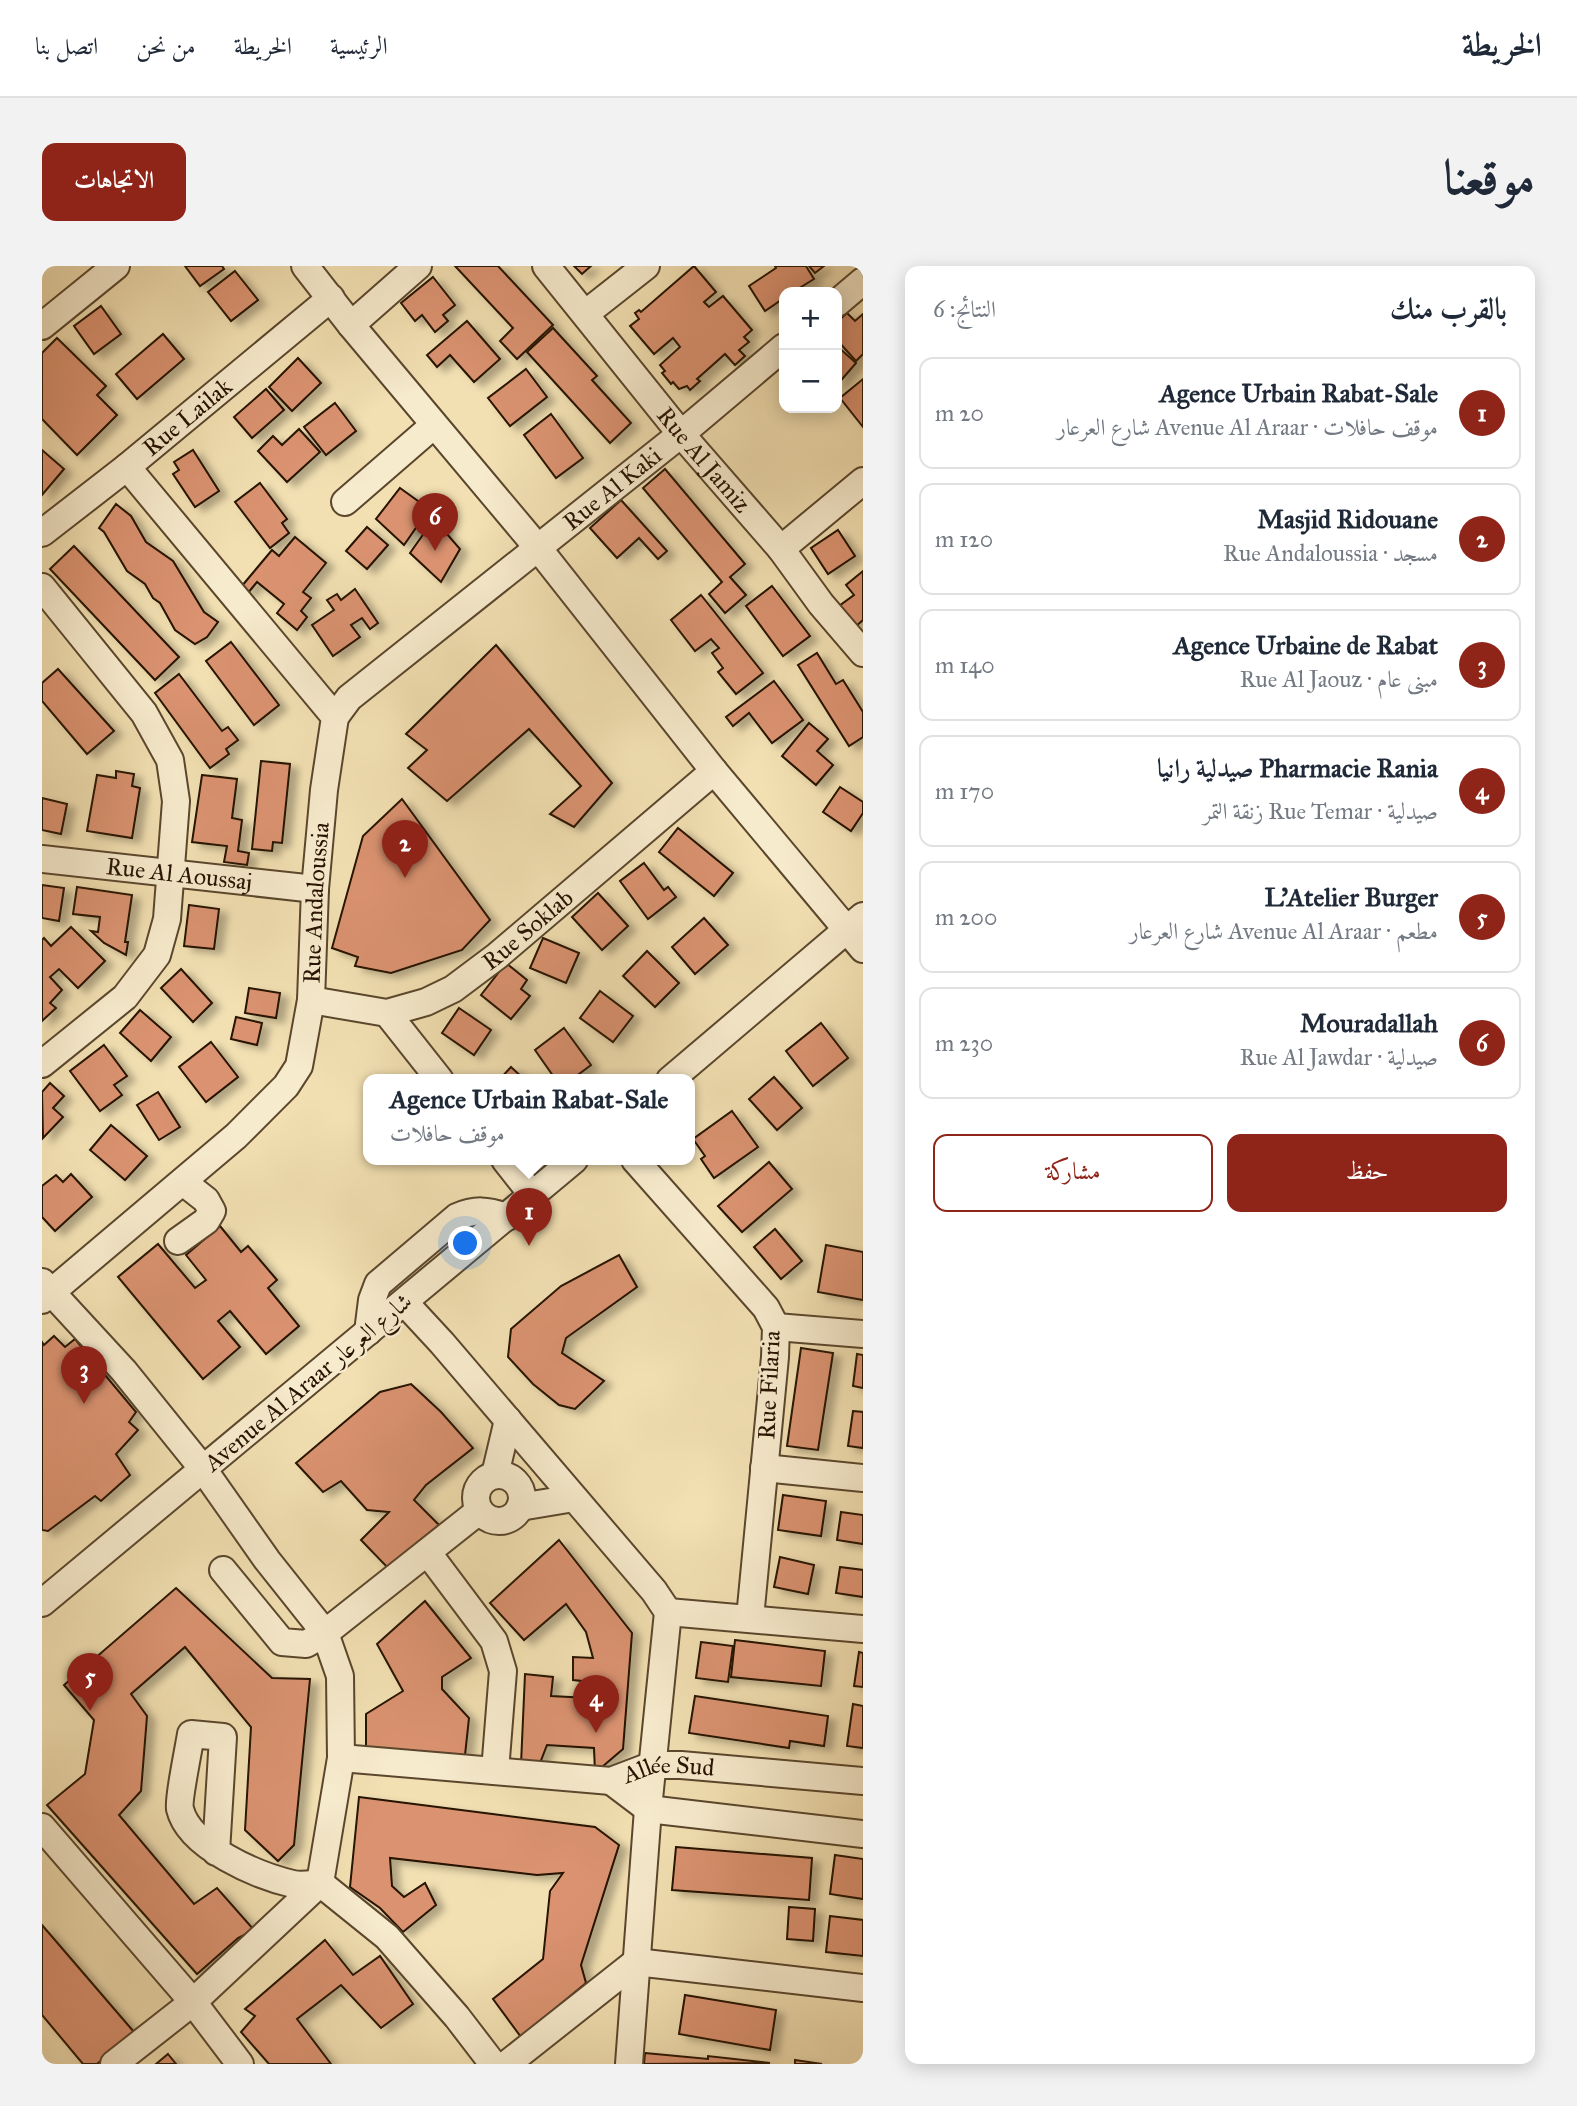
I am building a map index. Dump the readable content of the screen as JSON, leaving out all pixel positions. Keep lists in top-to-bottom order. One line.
{"streets":{"street":["Rue Lailak","Rue Al Jamiz","Rue Al Kaki","Rue Al Aoussaj","Rue Andaloussia","Rue Soklab","Avenue Al Araar شارع العرعار","Rue Filaria","Allée Sud"]},"crossings":[["Rue Al Jamiz","Rue Al Kaki"],["Rue Al Kaki","Rue Andaloussia"],["Rue Al Aoussaj","Rue Andaloussia"],["Rue Andaloussia","Rue Soklab"]],"page":{"header":"الخريطة","nav":["الرئيسية","الخريطة","من نحن","اتصل بنا"],"title":"موقعنا","buttons":["الاتجاهات",["حفظ","مشاركة"]],"heading":["بالقرب منك","النتائج: 6"],"map_buttons":["+","−"],"list":[{"mark":"1","name":"Agence Urbain Rabat-Sale","note":"موقف حافلات · Avenue Al Araar شارع العرعار","value":"20 m"},{"mark":"2","name":"Masjid Ridouane","note":"مسجد · Rue Andaloussia","value":"120 m"},{"mark":"3","name":"Agence Urbaine de Rabat","note":"مبنى عام · Rue Al Jaouz","value":"140 m"},{"mark":"4","name":"Pharmacie Rania صيدلية رانيا","note":"صيدلية · Rue Temar زنقة التمر","value":"170 m"},{"mark":"5","name":"L'Atelier Burger","note":"مطعم · Avenue Al Araar شارع العرعار","value":"200 m"},{"mark":"6","name":"Mouradallah","note":"صيدلية · Rue Al Jawdar","value":"230 m"}],"pins":["6","2","1","3","5","4"],"popup":["Agence Urbain Rabat-Sale","موقف حافلات"]}}
